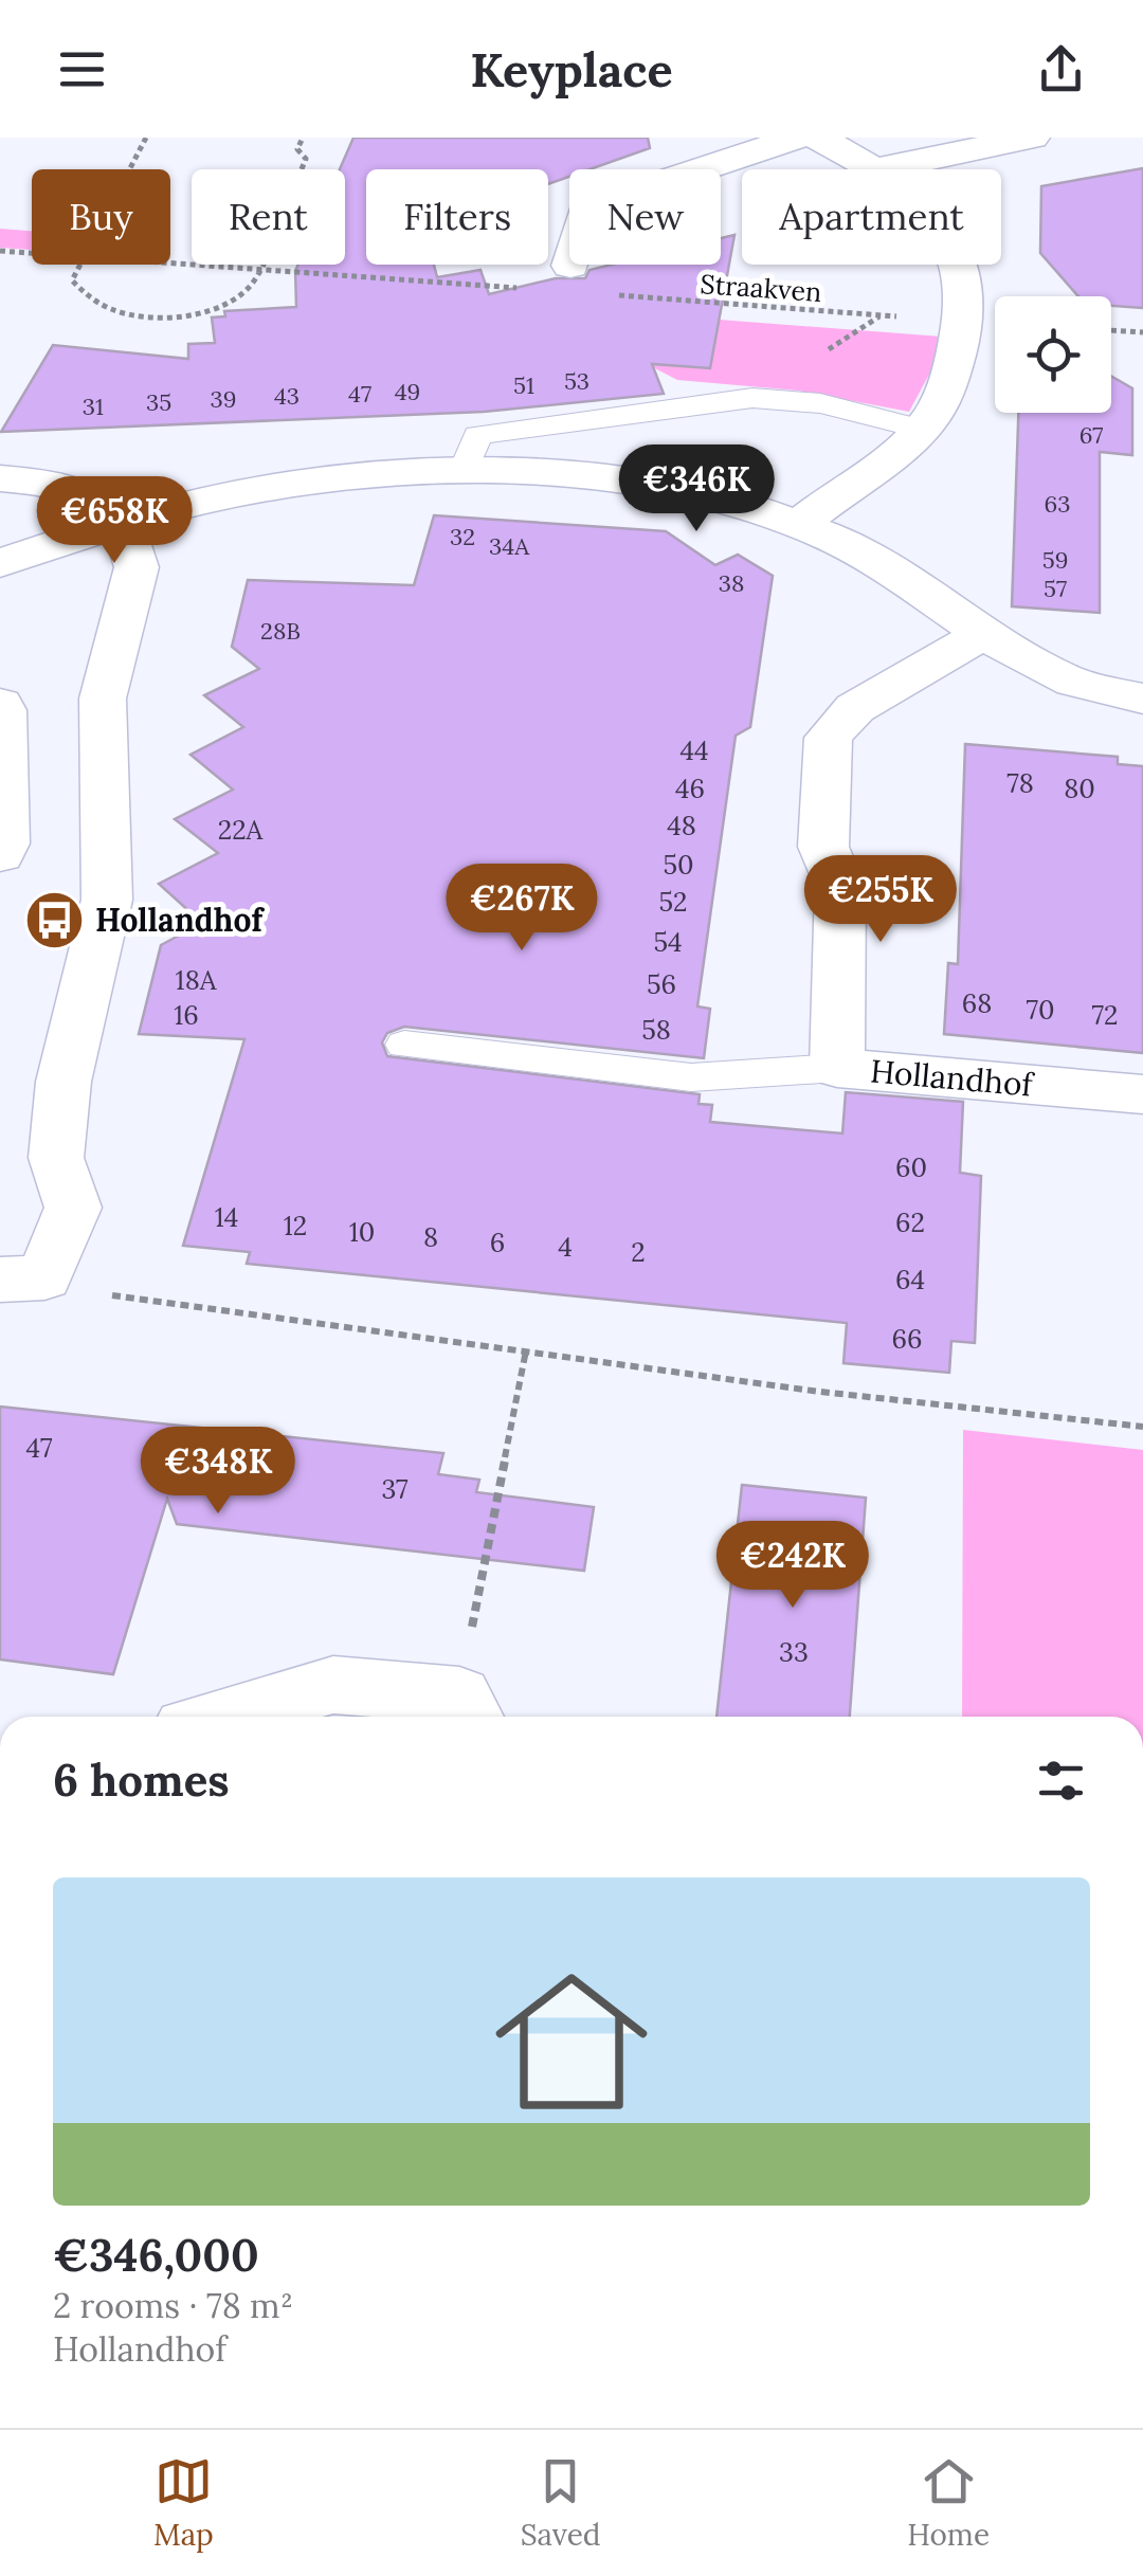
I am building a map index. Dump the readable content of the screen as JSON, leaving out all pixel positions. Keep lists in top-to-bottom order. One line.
{"streets":{"street":["Hollandhof"],"path":["Straakven"]},"places":{"bus stop":["Hollandhof"]},"house_numbers":["53","51","49","47","43","39","35","31","67","63","32","34A","59","38","57","28B","44","78","46","80","48","22A","50","52","54","18A","56","68","70","16","72","58","60","14","62","12","10","8","6","4","2","64","66","47","37","33"],"page":{"header":"Keyplace","chip":["Buy","Rent","Filters","New","Apartment"],"price":["€346K","€658K","€255K","€267K","€348K","€242K"],"heading":"6 homes","list":[{"name":"€346,000","note":"2 rooms · 78 m² · Hollandhof"}],"tabs":["Map","Saved","Home"]}}
